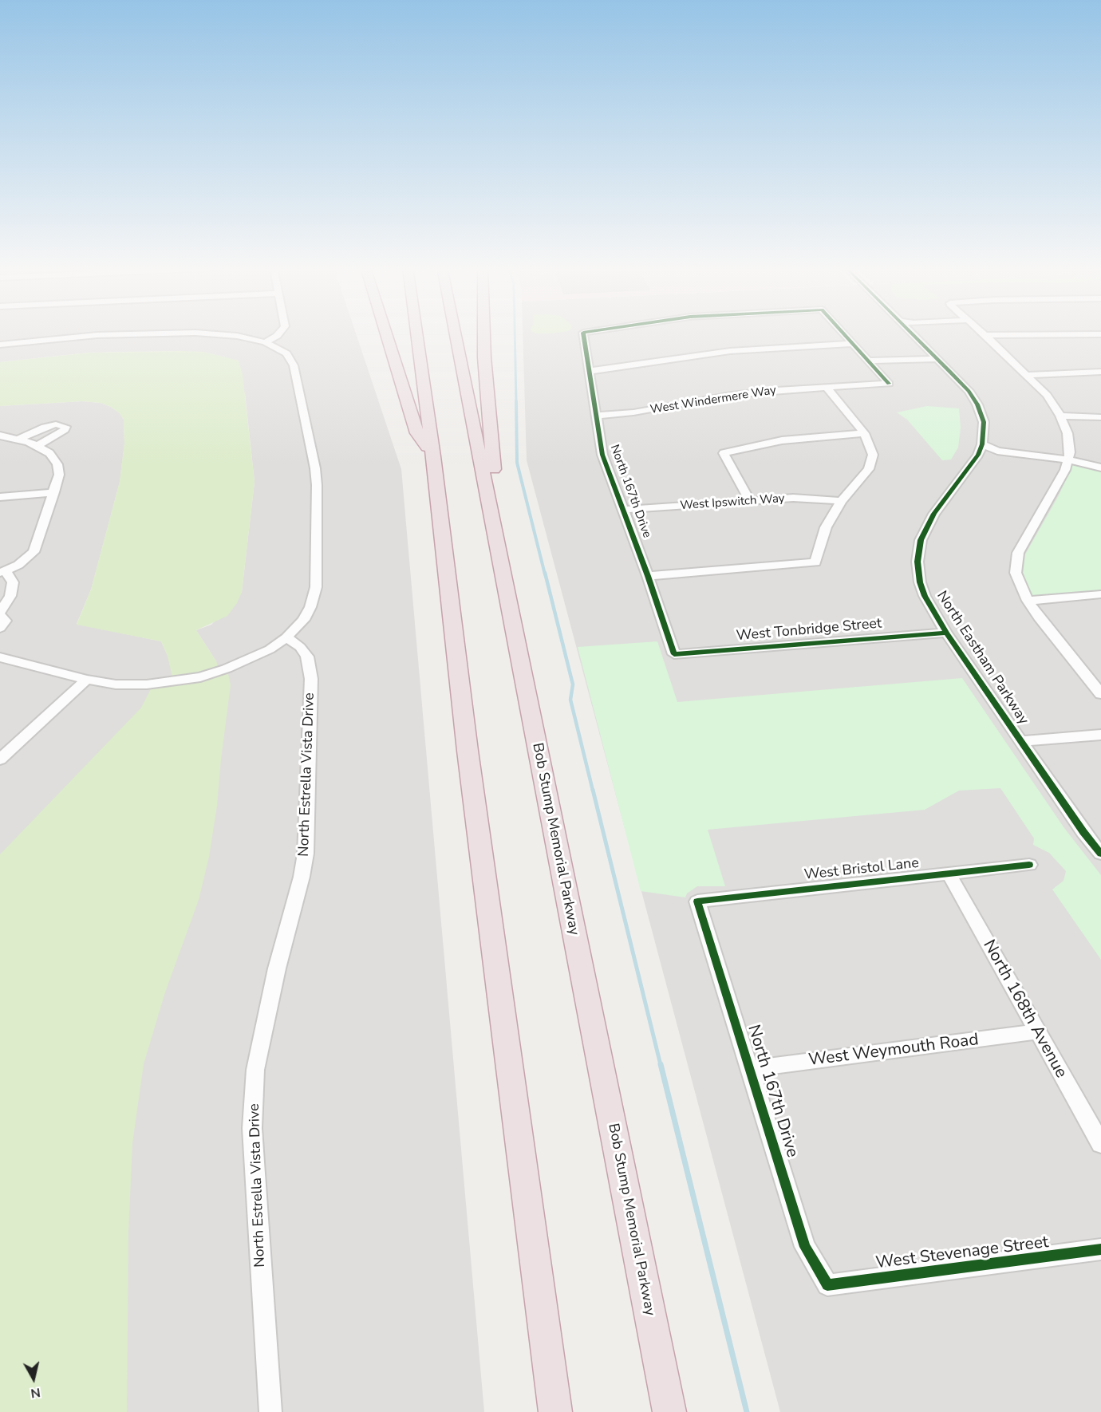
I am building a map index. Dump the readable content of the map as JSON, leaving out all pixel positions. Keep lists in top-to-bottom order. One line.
{"streets":{"highway":["Bob Stump Memorial Parkway"],"street":["West Windermere Way","North 167th Drive","West Ipswitch Way","West Tonbridge Street","North Eastham Parkway","North Estrella Vista Drive","West Bristol Lane","North 168th Avenue","West Weymouth Road","West Stevenage Street"]},"crossings":[["West Windermere Way","North 167th Drive"],["North 167th Drive","West Ipswitch Way"],["North 167th Drive","West Tonbridge Street"],["North 167th Drive","West Bristol Lane"],["North 167th Drive","West Weymouth Road"],["North 167th Drive","West Stevenage Street"],["West Tonbridge Street","North Eastham Parkway"],["West Bristol Lane","North 168th Avenue"],["North 168th Avenue","West Weymouth Road"]],"north":"bottom"}
